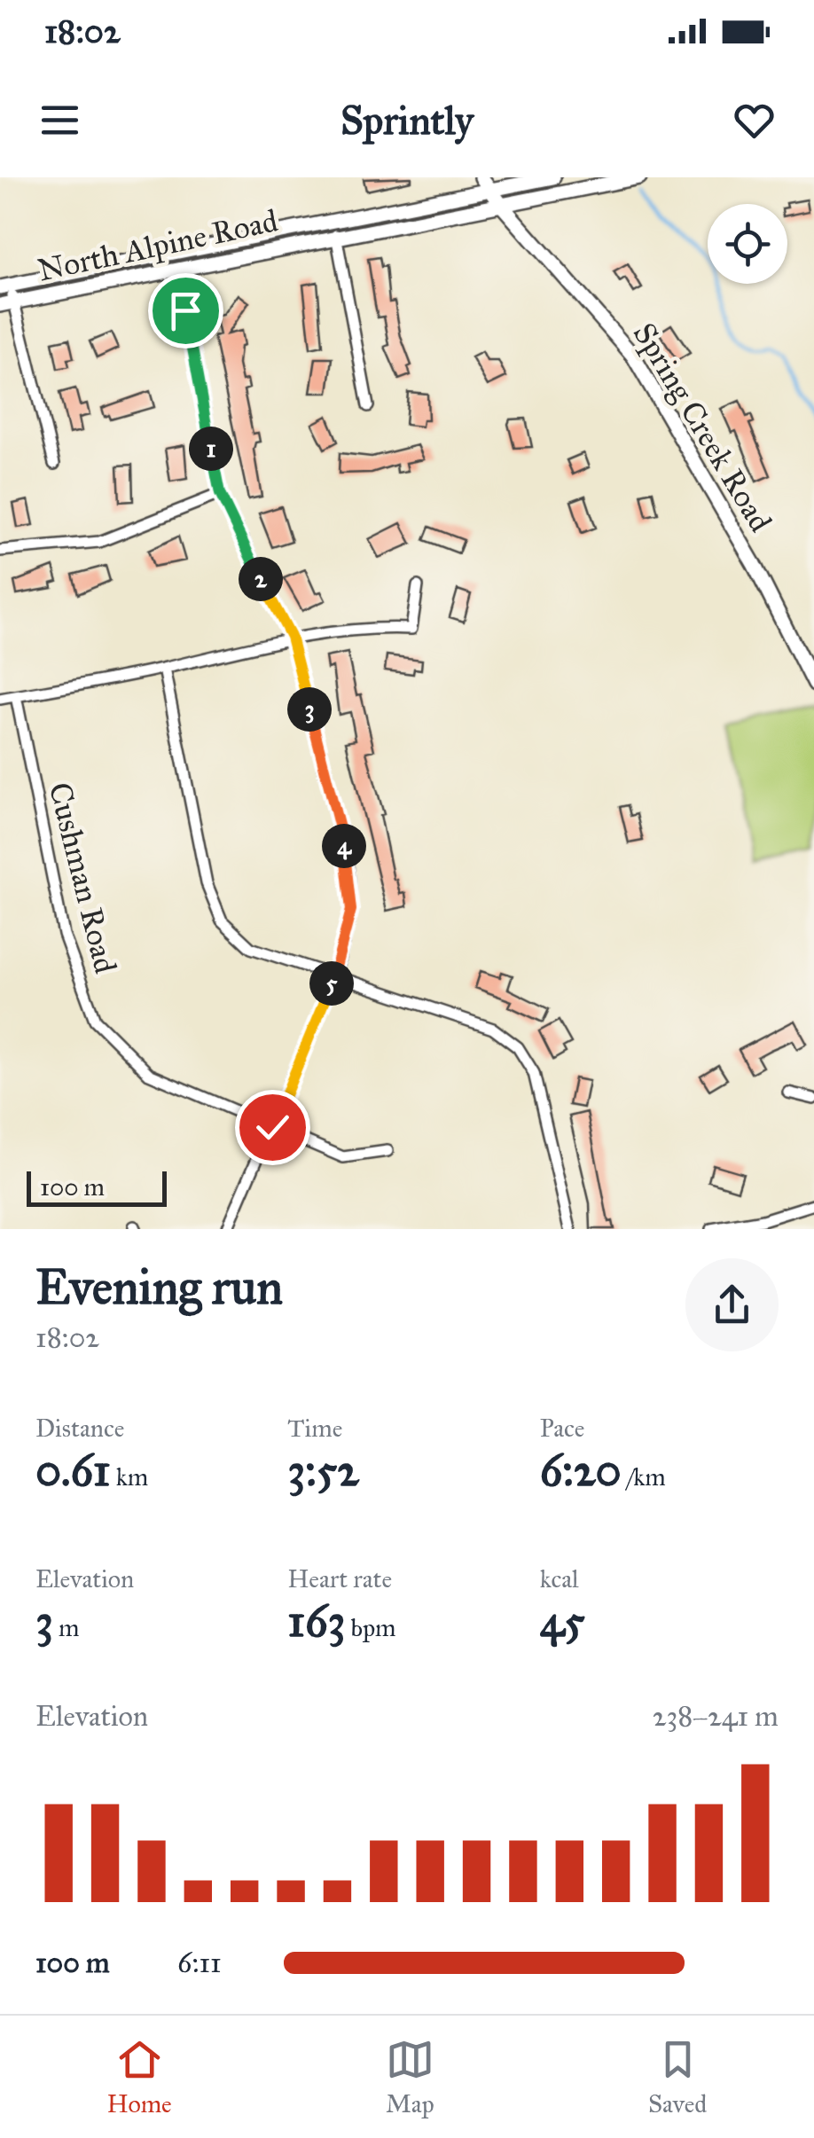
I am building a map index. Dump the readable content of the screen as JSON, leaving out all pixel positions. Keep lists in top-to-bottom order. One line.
{"streets":{"main road":["North Alpine Road","Spring Creek Road"],"street":["Cushman Road"]},"crossings":[["North Alpine Road","Spring Creek Road"]],"scale_bar":"100 m","page":{"status":"18:02","header":"Sprintly","pins":["1","2","3","4","5"],"scale":"100 m","heading":["Evening run","18:02"],"stats":[["Distance","0.61 km"],["Time","3:52"],["Pace","6:20 /km"],["Elevation","3 m"],["Heart rate","163 bpm"],["kcal","45"]],"chart":["Elevation","238–241 m"],"list":[{"name":"100 m","note":"6:11"}],"tabs":["Home","Map","Saved"]}}
